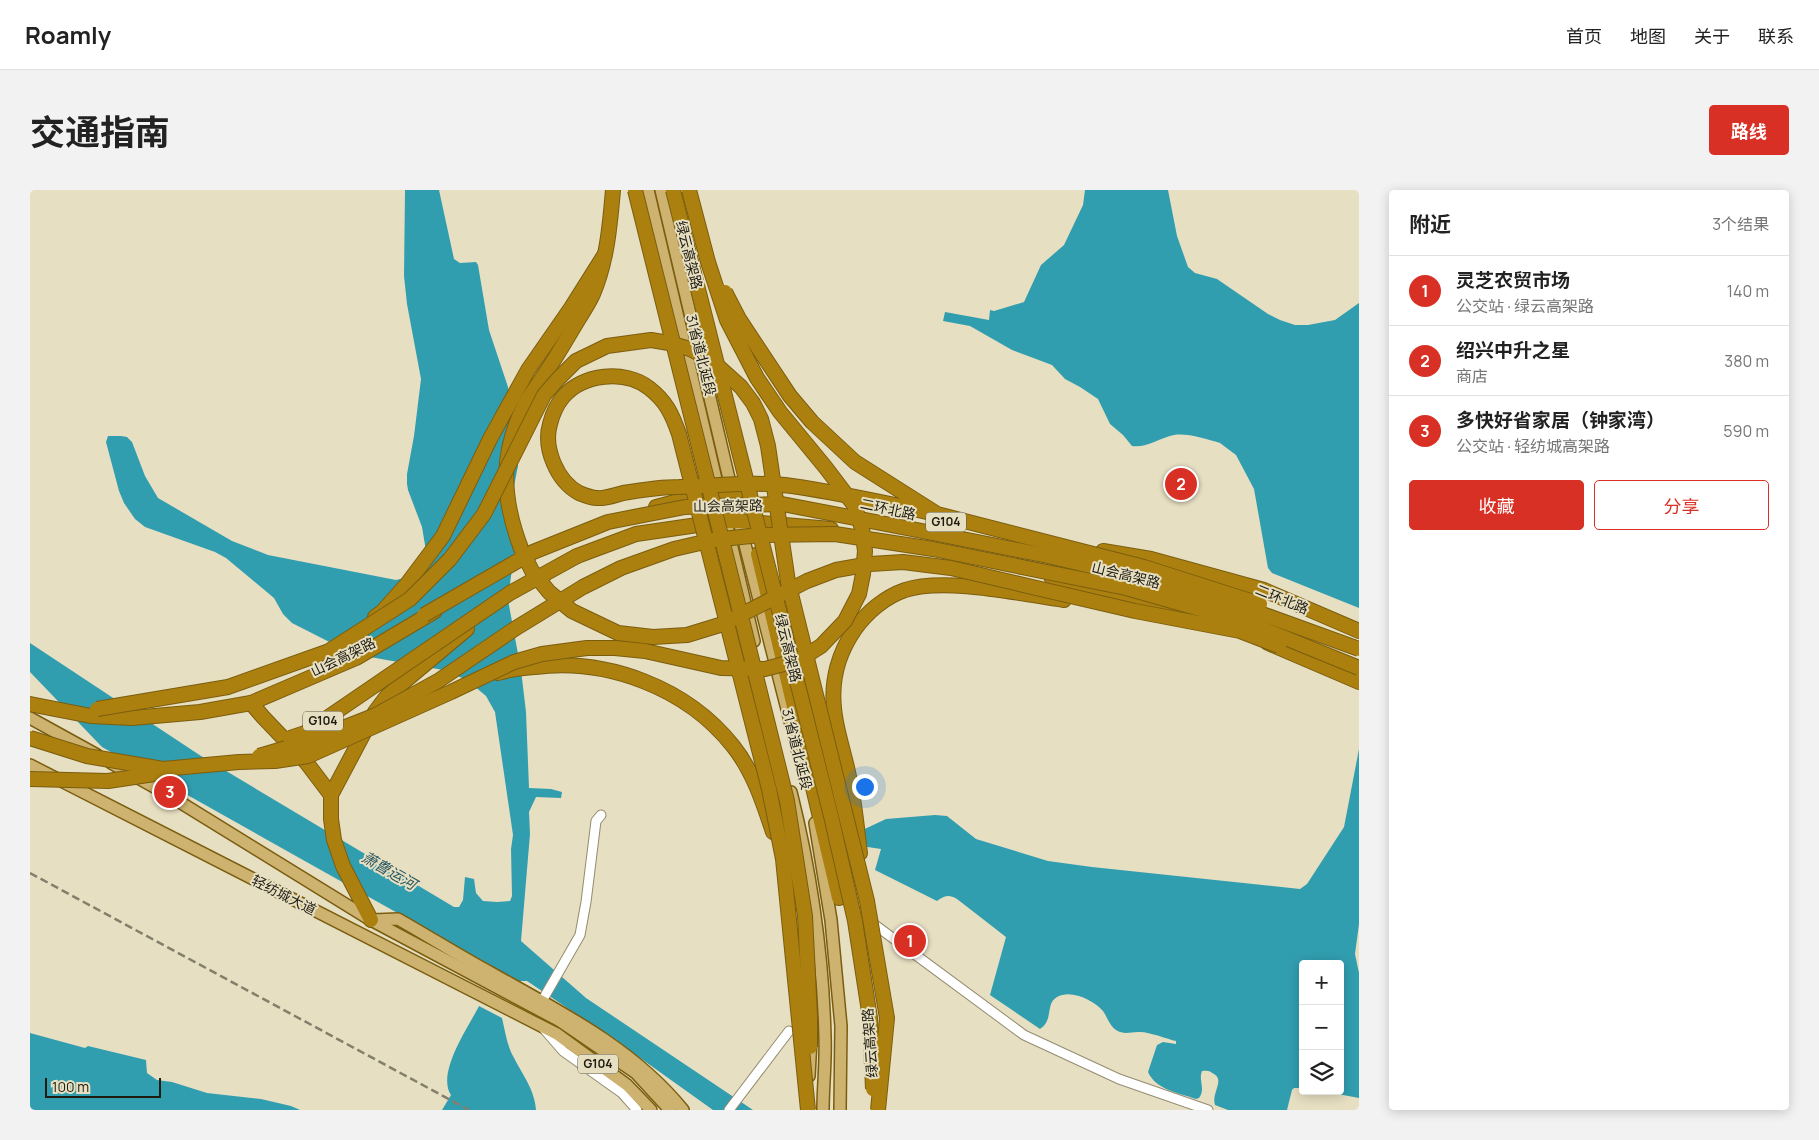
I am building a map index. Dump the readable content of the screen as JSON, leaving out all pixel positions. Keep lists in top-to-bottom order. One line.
{"streets":{"highway":["绿云高架路","山会高架路","二环北路","G104"],"main road":["31省道北延段","轻纺城大道"]},"crossings":[["31省道北延段","二环北路"],["31省道北延段","G104"],["山会高架路","G104"],["二环北路","G104"],["G104","轻纺城大道"]],"water":["萧曹运河"],"scale_bar":"100 m","page":{"header":"Roamly","nav":["首页","地图","关于","联系"],"title":"交通指南","buttons":["路线",["收藏","分享"]],"heading":["附近","3个结果"],"list":[{"mark":"1","name":"灵芝农贸市场","note":"公交站 · 绿云高架路","value":"140 m"},{"mark":"2","name":"绍兴中升之星","note":"商店","value":"380 m"},{"mark":"3","name":"多快好省家居（钟家湾）","note":"公交站 · 轻纺城高架路","value":"590 m"}],"pins":["2","3","1"],"map_buttons":["+","−"],"scale":"100 m"}}
